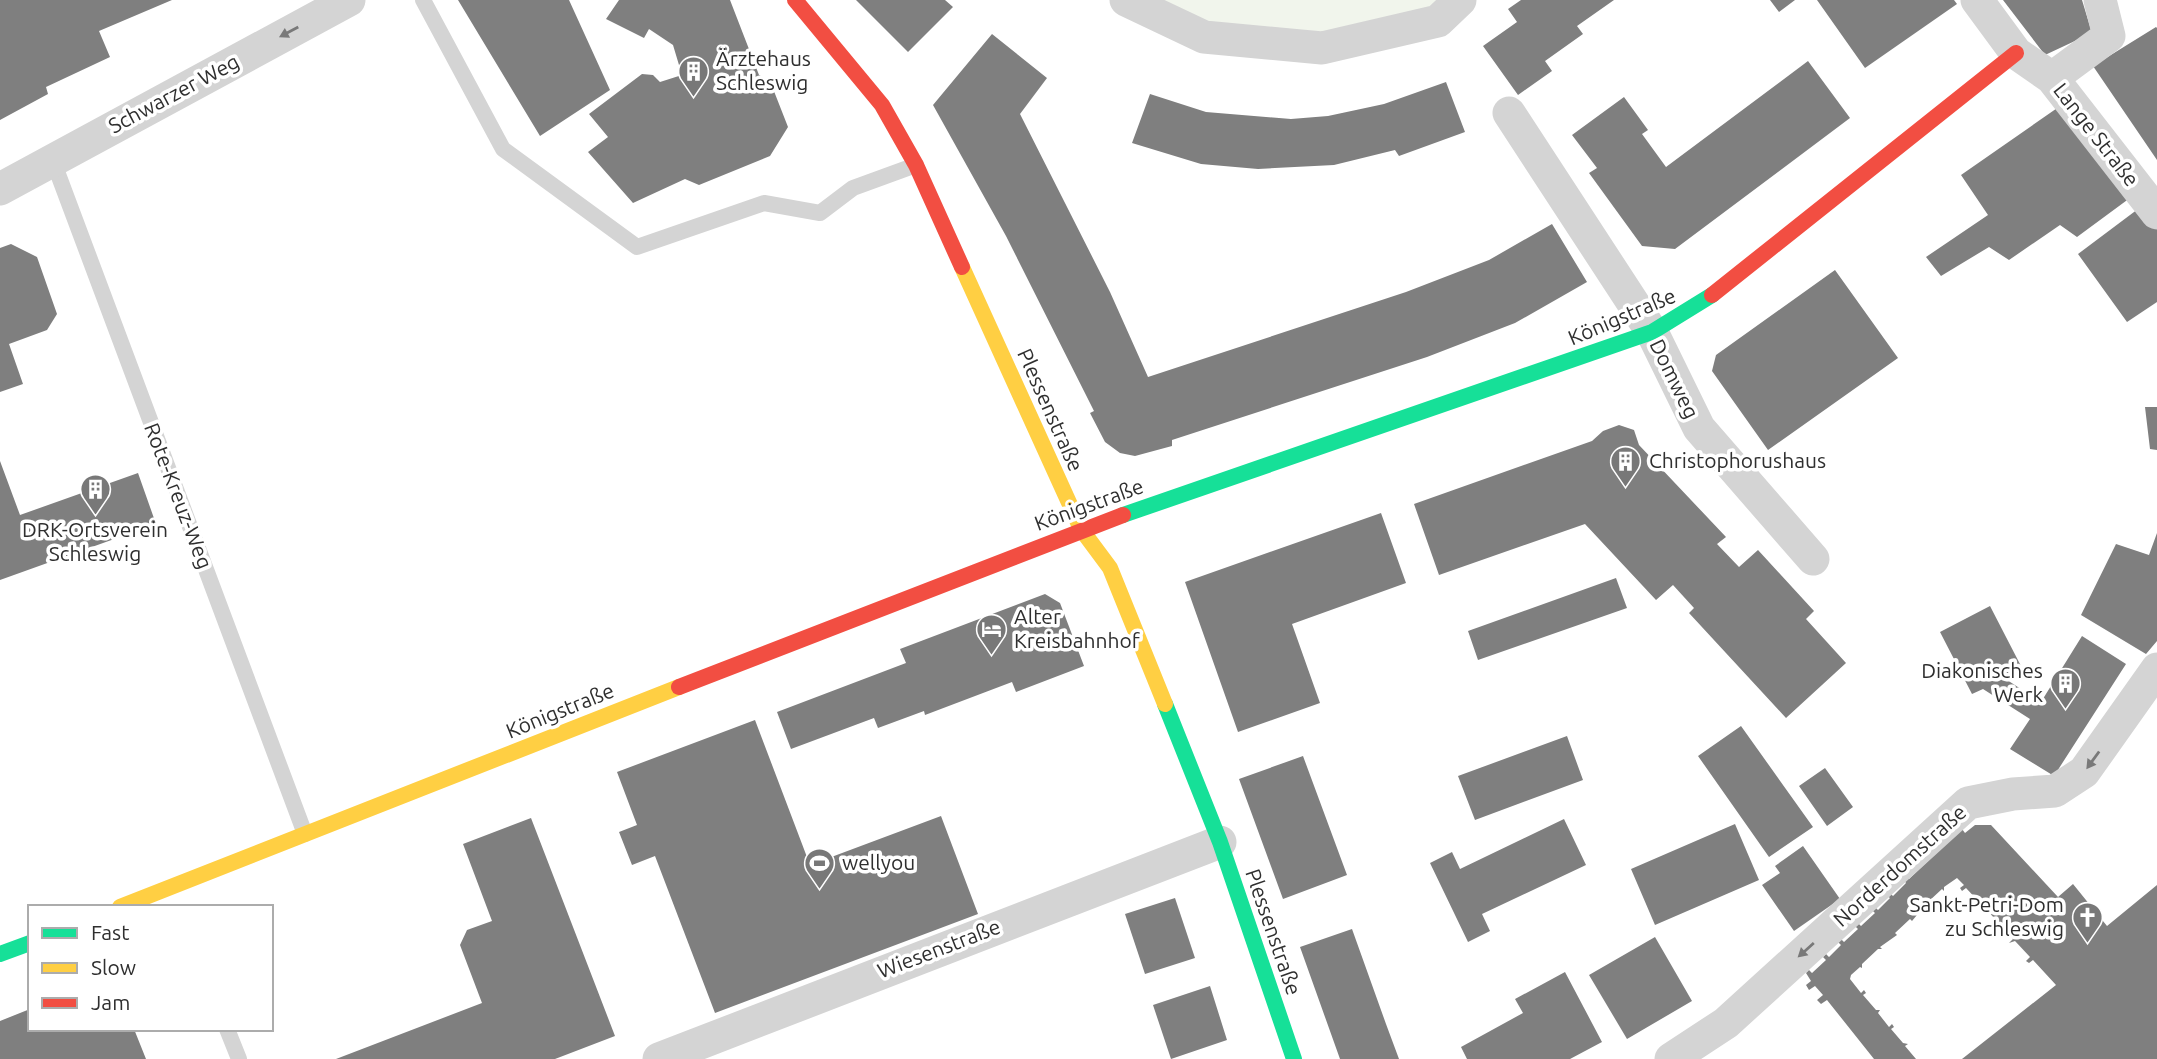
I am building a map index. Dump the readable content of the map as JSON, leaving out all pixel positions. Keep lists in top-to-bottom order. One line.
{"streets":{"street":["Schwarzer Weg","Lange Straße","Königstraße","Domweg","Plessenstraße","Norderdomstraße","Wiesenstraße"],"lane":["Rote-Kreuz-Weg"]},"crossings":[["Schwarzer Weg","Rote-Kreuz-Weg"],["Lange Straße","Königstraße"],["Königstraße","Domweg"],["Königstraße","Plessenstraße"],["Königstraße","Rote-Kreuz-Weg"],["Plessenstraße","Wiesenstraße"]],"one_way":["Schwarzer Weg","Norderdomstraße"],"places":{"building":["Ärztehaus Schleswig","Christophorushaus","DRK-Ortsverein Schleswig","Diakonisches Werk"],"hotel":["Alter Kreisbahnhof"],"sports":["wellyou"],"church":["Sankt-Petri-Dom zu Schleswig"]},"legend":["Fast","Slow","Jam"]}
